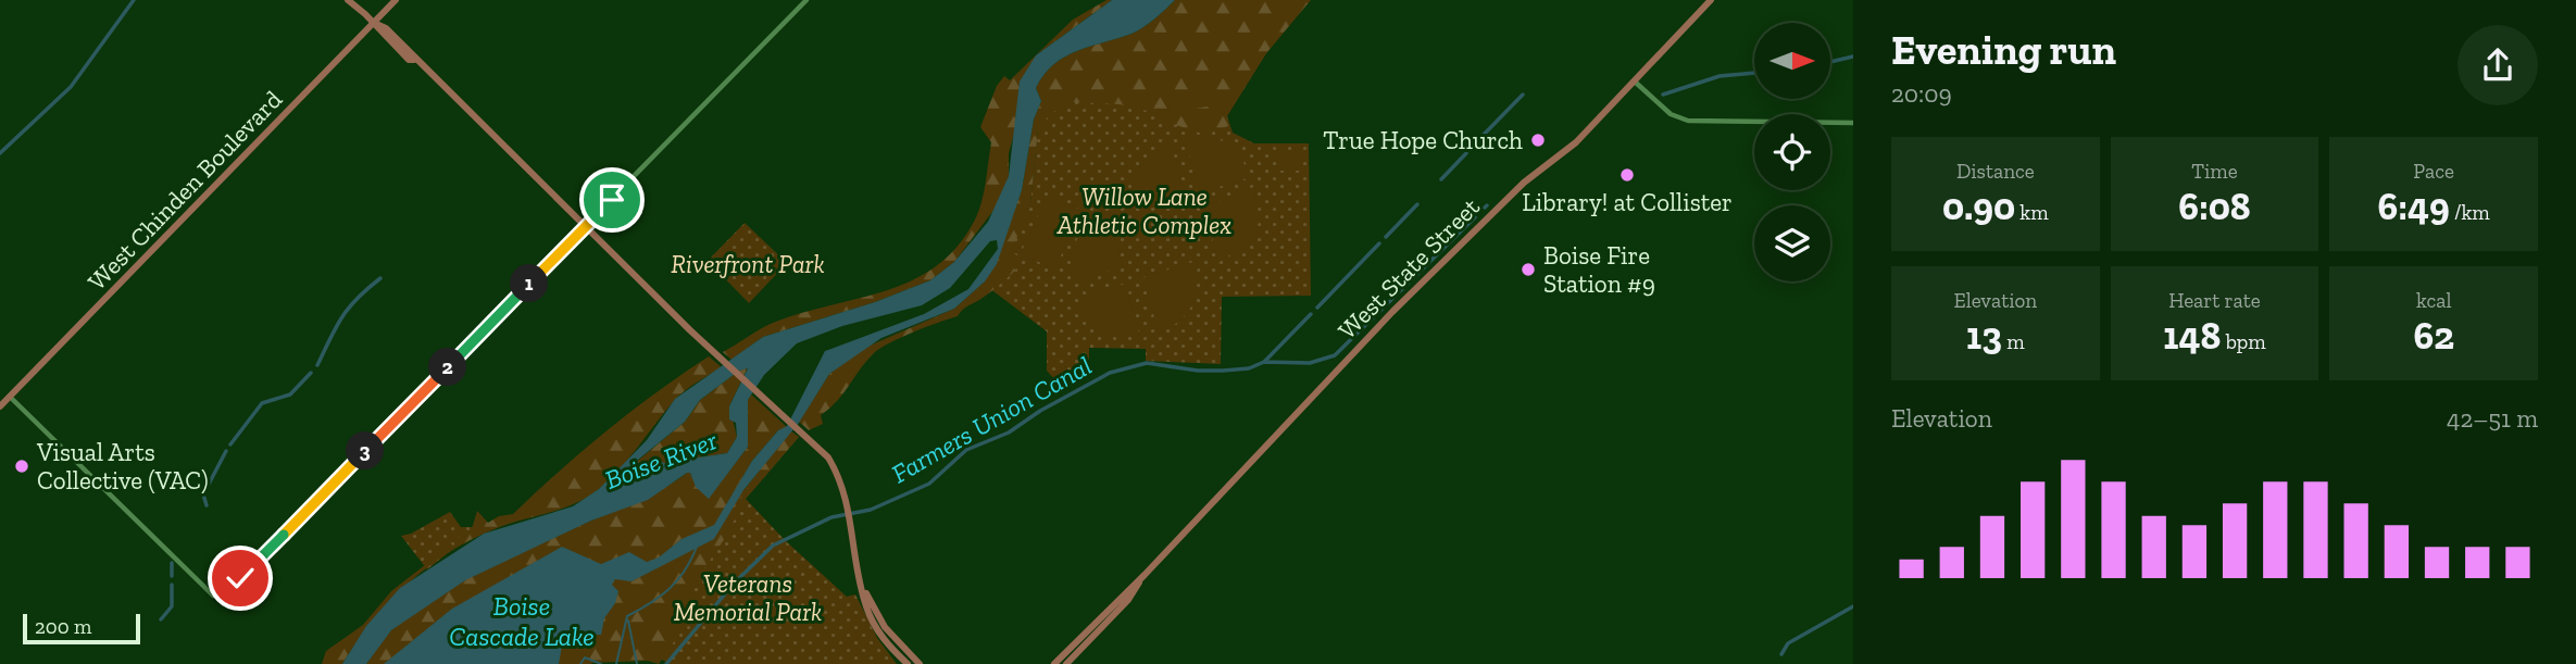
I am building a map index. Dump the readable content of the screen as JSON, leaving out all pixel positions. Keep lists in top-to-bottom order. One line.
{"streets":{"main road":["West Chinden Boulevard","West State Street"]},"water":["Farmers Union Canal","Boise River","Boise Cascade Lake"],"parks":["Willow Lane Athletic Complex","Riverfront Park","Veterans Memorial Park"],"places":["True Hope Church","Library! at Collister","Boise Fire Station #9","Visual Arts Collective (VAC)"],"scale_bar":"200 m","north":"right","page":{"heading":["Evening run","20:09"],"stats":[["Distance","0.90 km"],["Time","6:08"],["Pace","6:49 /km"],["Elevation","13 m"],["Heart rate","148 bpm"],["kcal","62"]],"pins":["1","2","3"],"chart":["Elevation","42–51 m"],"scale":"200 m"}}
